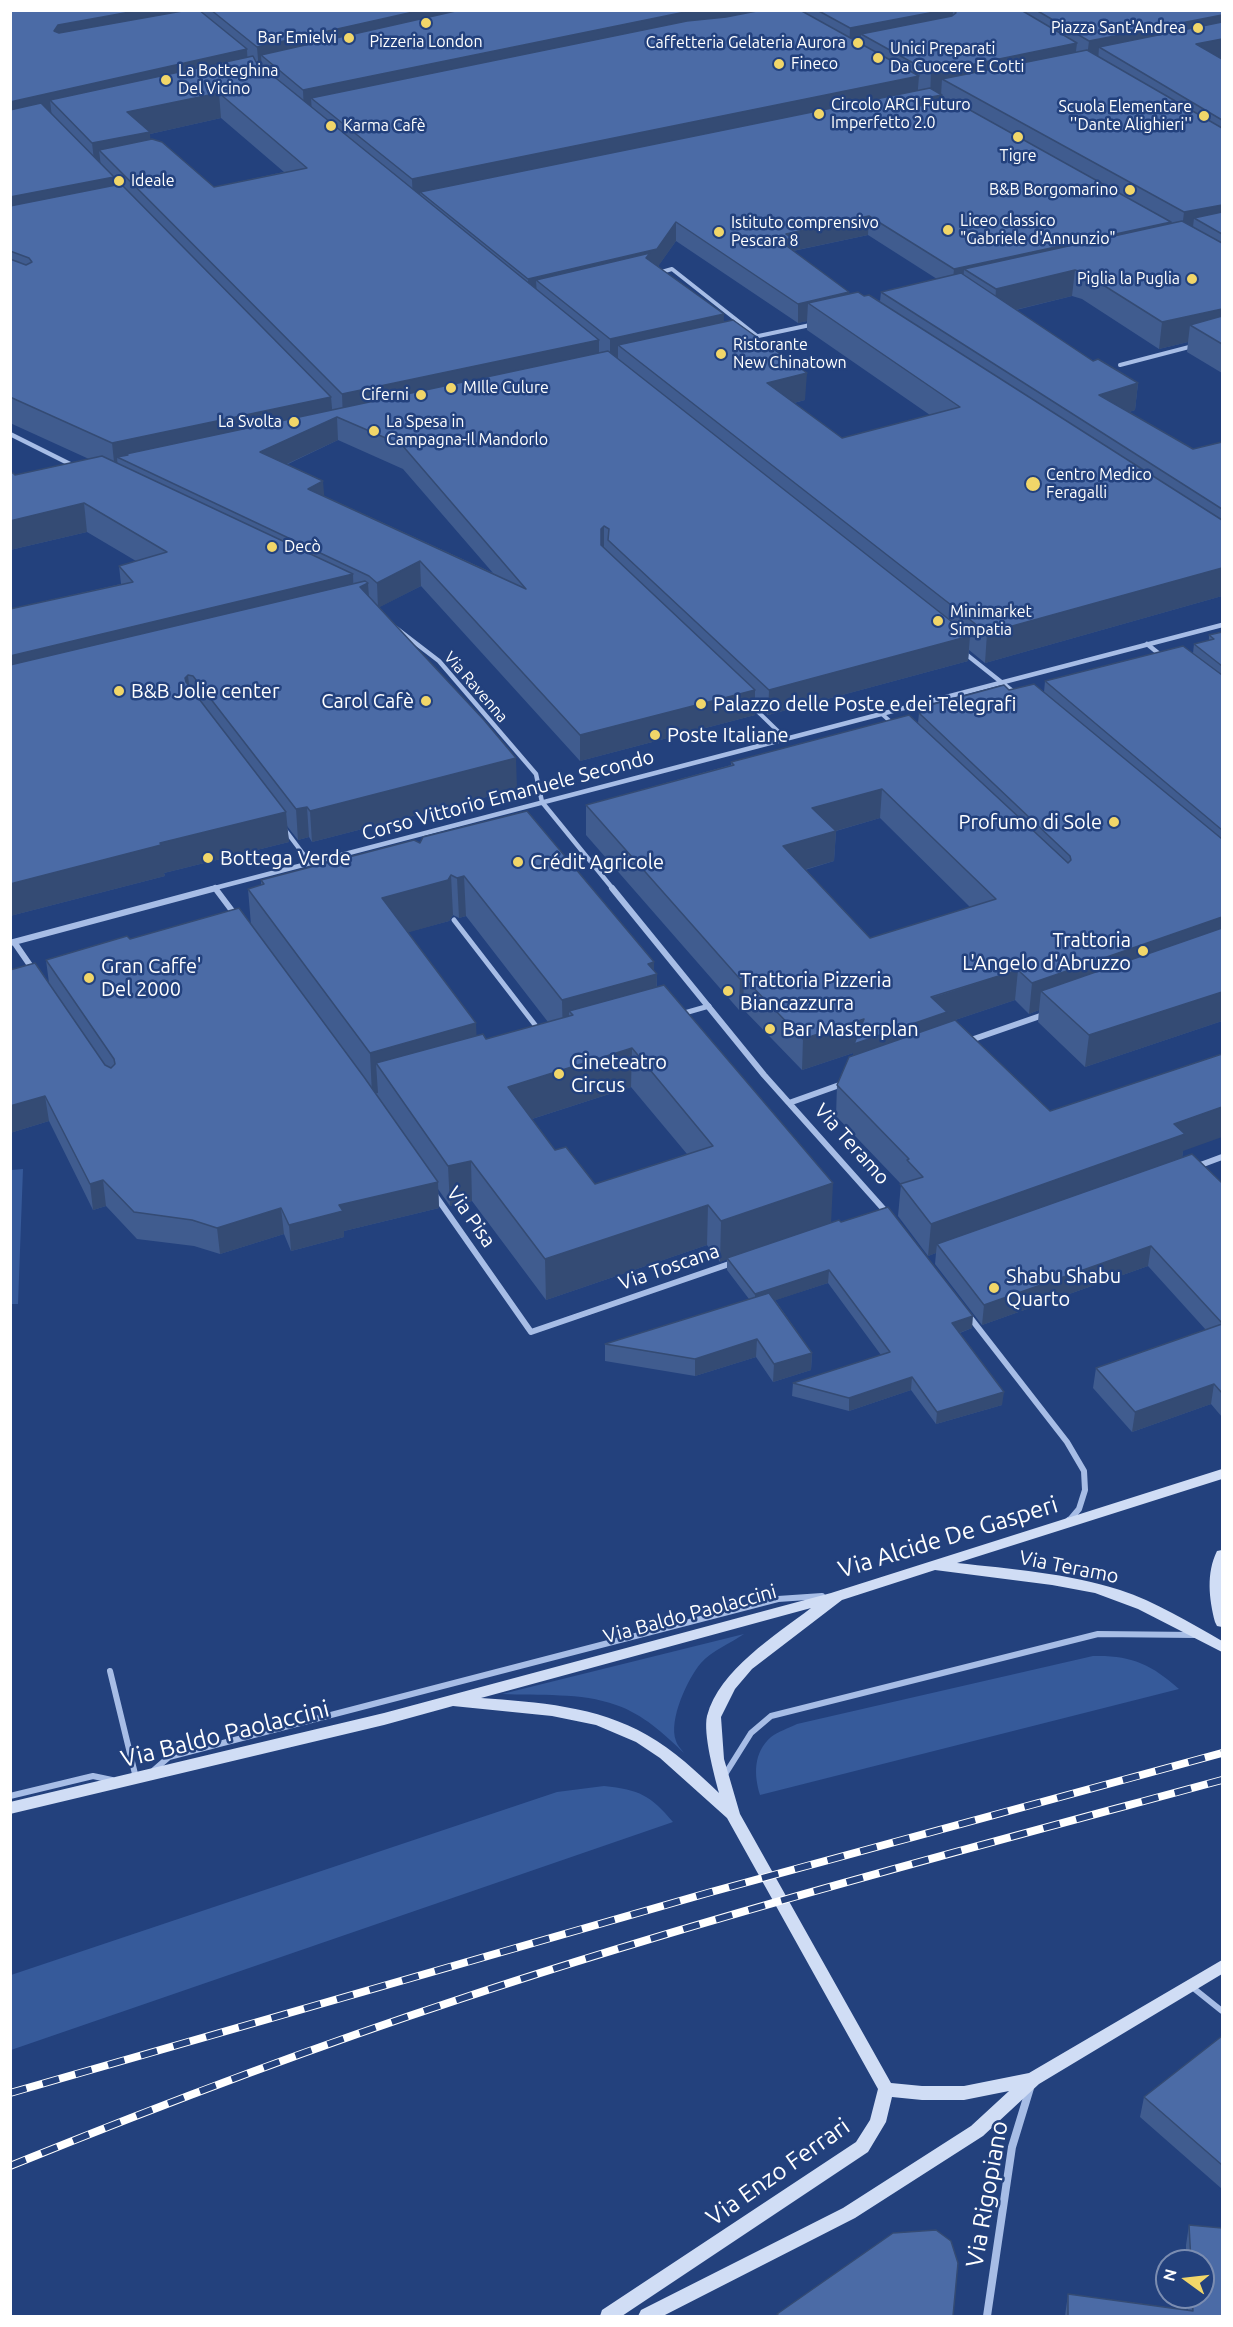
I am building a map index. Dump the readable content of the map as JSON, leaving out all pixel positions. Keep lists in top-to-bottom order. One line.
{"streets":{"main road":["Via Teramo","Via Alcide De Gasperi","Via Baldo Paolaccini","Via Enzo Ferrari"],"street":["Via Ravenna","Corso Vittorio Emanuele Secondo","Via Pisa","Via Toscana","Via Rigopiano"]},"crossings":[["Via Ravenna","Corso Vittorio Emanuele Secondo"],["Via Ravenna","Via Teramo"],["Corso Vittorio Emanuele Secondo","Via Teramo"],["Via Teramo","Via Alcide De Gasperi"],["Via Pisa","Via Toscana"],["Via Alcide De Gasperi","Via Baldo Paolaccini"],["Via Alcide De Gasperi","Via Enzo Ferrari"]],"places":["Pizzeria London","Piazza Sant'Andrea","Bar Emielvi","Caffetteria Gelateria Aurora","Unici Preparati Da Cuocere E Cotti","Fineco","La Botteghina Del Vicino","Circolo ARCI Futuro Imperfetto 2.0","Scuola Elementare ''Dante Alighieri''","Karma Cafè","Tigre","Ideale","B&B Borgomarino","Liceo classico \"Gabriele d'Annunzio\"","Istituto comprensivo Pescara 8","Piglia la Puglia","Ristorante New Chinatown","MIlle Culure","Ciferni","La Svolta","La Spesa in Campagna-Il Mandorlo","Centro Medico Feragalli","Decò","Minimarket Simpatia","B&B Jolie center","Carol Cafè","Palazzo delle Poste e dei Telegrafi","Poste Italiane","Profumo di Sole","Bottega Verde","Crédit Agricole","Trattoria L'Angelo d'Abruzzo","Gran Caffe' Del 2000","Trattoria Pizzeria Biancazzurra","Bar Masterplan","Cineteatro Circus","Shabu Shabu Quarto"],"north":"left"}
